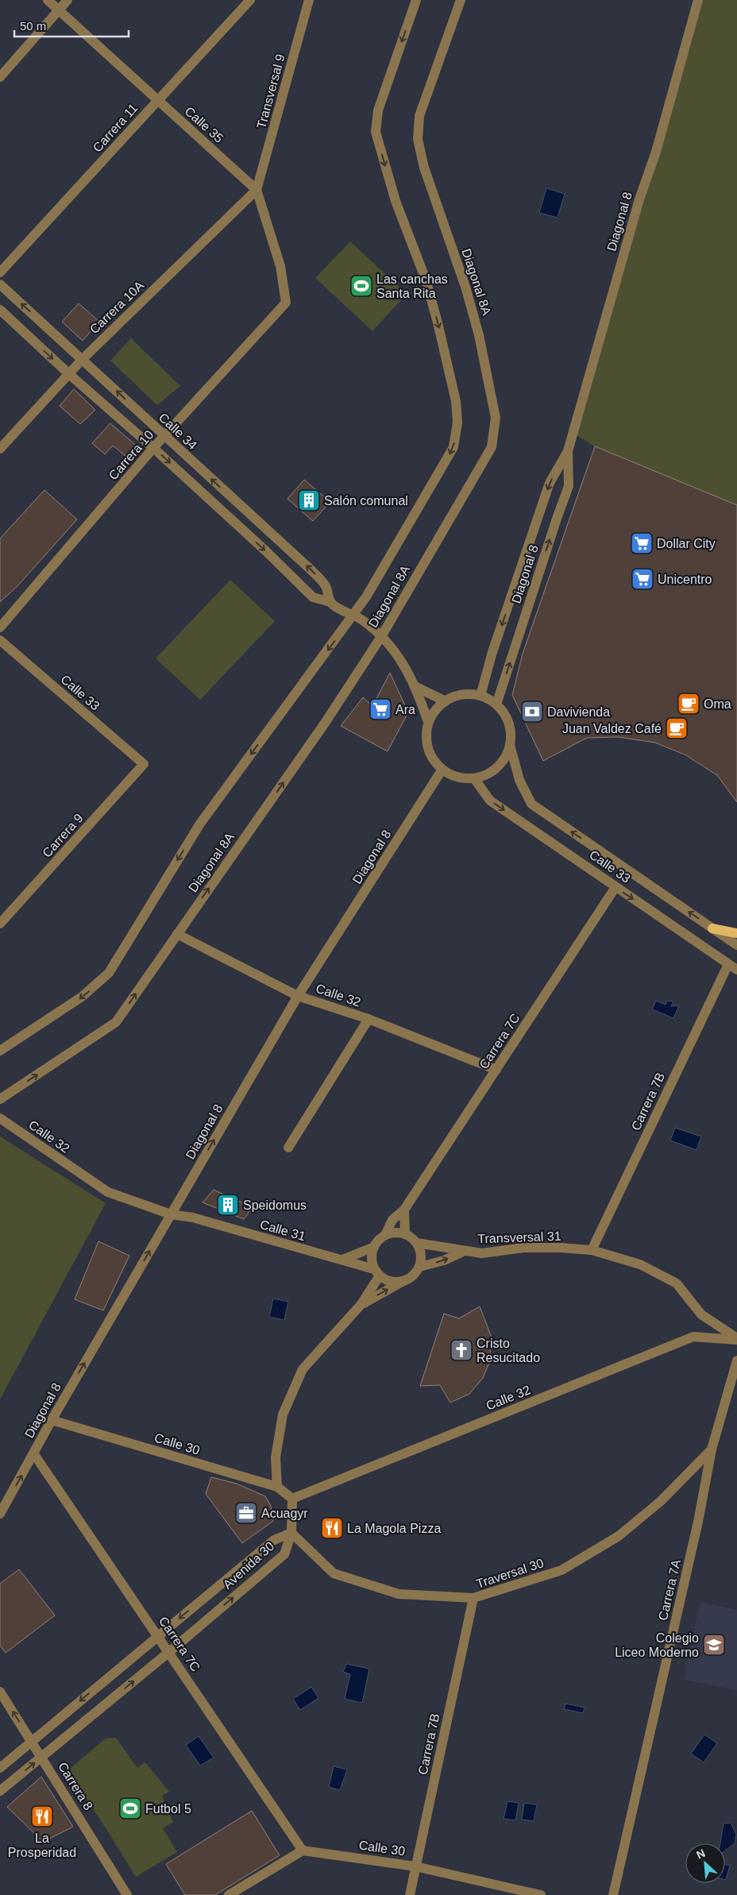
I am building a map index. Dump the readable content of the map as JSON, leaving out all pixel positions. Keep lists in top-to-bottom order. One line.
{"streets":{"street":["Transversal 9","Calle 35","Carrera 11","Diagonal 8","Diagonal 8A","Carrera 10A","Calle 34","Carrera 10","Calle 33","Carrera 9","Calle 32","Carrera 7C","Carrera 7B","Calle 31","Transversal 31","Calle 30","Avenida 30","Traversal 30","Carrera 7A","Carrera 8"]},"crossings":[["Transversal 9","Calle 35"],["Transversal 9","Carrera 10A"],["Transversal 9","Carrera 10"],["Calle 35","Carrera 11"],["Calle 35","Carrera 10A"],["Calle 35","Carrera 10"],["Diagonal 8","Calle 33"],["Diagonal 8","Calle 32"],["Diagonal 8","Carrera 7C"],["Diagonal 8","Calle 31"],["Diagonal 8","Calle 30"],["Diagonal 8A","Calle 32"],["Carrera 10A","Calle 34"],["Carrera 10A","Carrera 10"],["Calle 34","Carrera 10"],["Calle 33","Carrera 9"],["Calle 33","Carrera 7C"],["Calle 33","Carrera 7B"],["Calle 32","Carrera 7C"],["Calle 32","Calle 31"],["Calle 32","Transversal 31"],["Calle 32","Calle 30"],["Carrera 7C","Calle 31"],["Carrera 7C","Transversal 31"],["Carrera 7C","Calle 30"],["Carrera 7C","Avenida 30"],["Carrera 7B","Transversal 31"],["Carrera 7B","Calle 30"],["Carrera 7B","Traversal 30"],["Calle 31","Transversal 31"],["Avenida 30","Traversal 30"],["Avenida 30","Carrera 8"],["Traversal 30","Carrera 7A"]],"places":{"sports":["Las canchas Santa Rita","Futbol 5"],"building":["Salón comunal","Speidomus"],"supermarket":["Dollar City","Unicentro","Ara"],"cafe":["Oma","Juan Valdez Café"],"bank":["Davivienda"],"church":["Cristo Resucitado"],"office":["Acuagyr"],"restaurant":["La Magola Pizza","La Prosperidad"],"school or university":["Colegio Liceo Moderno"]},"scale_bar":"50 m","north":"top left"}
